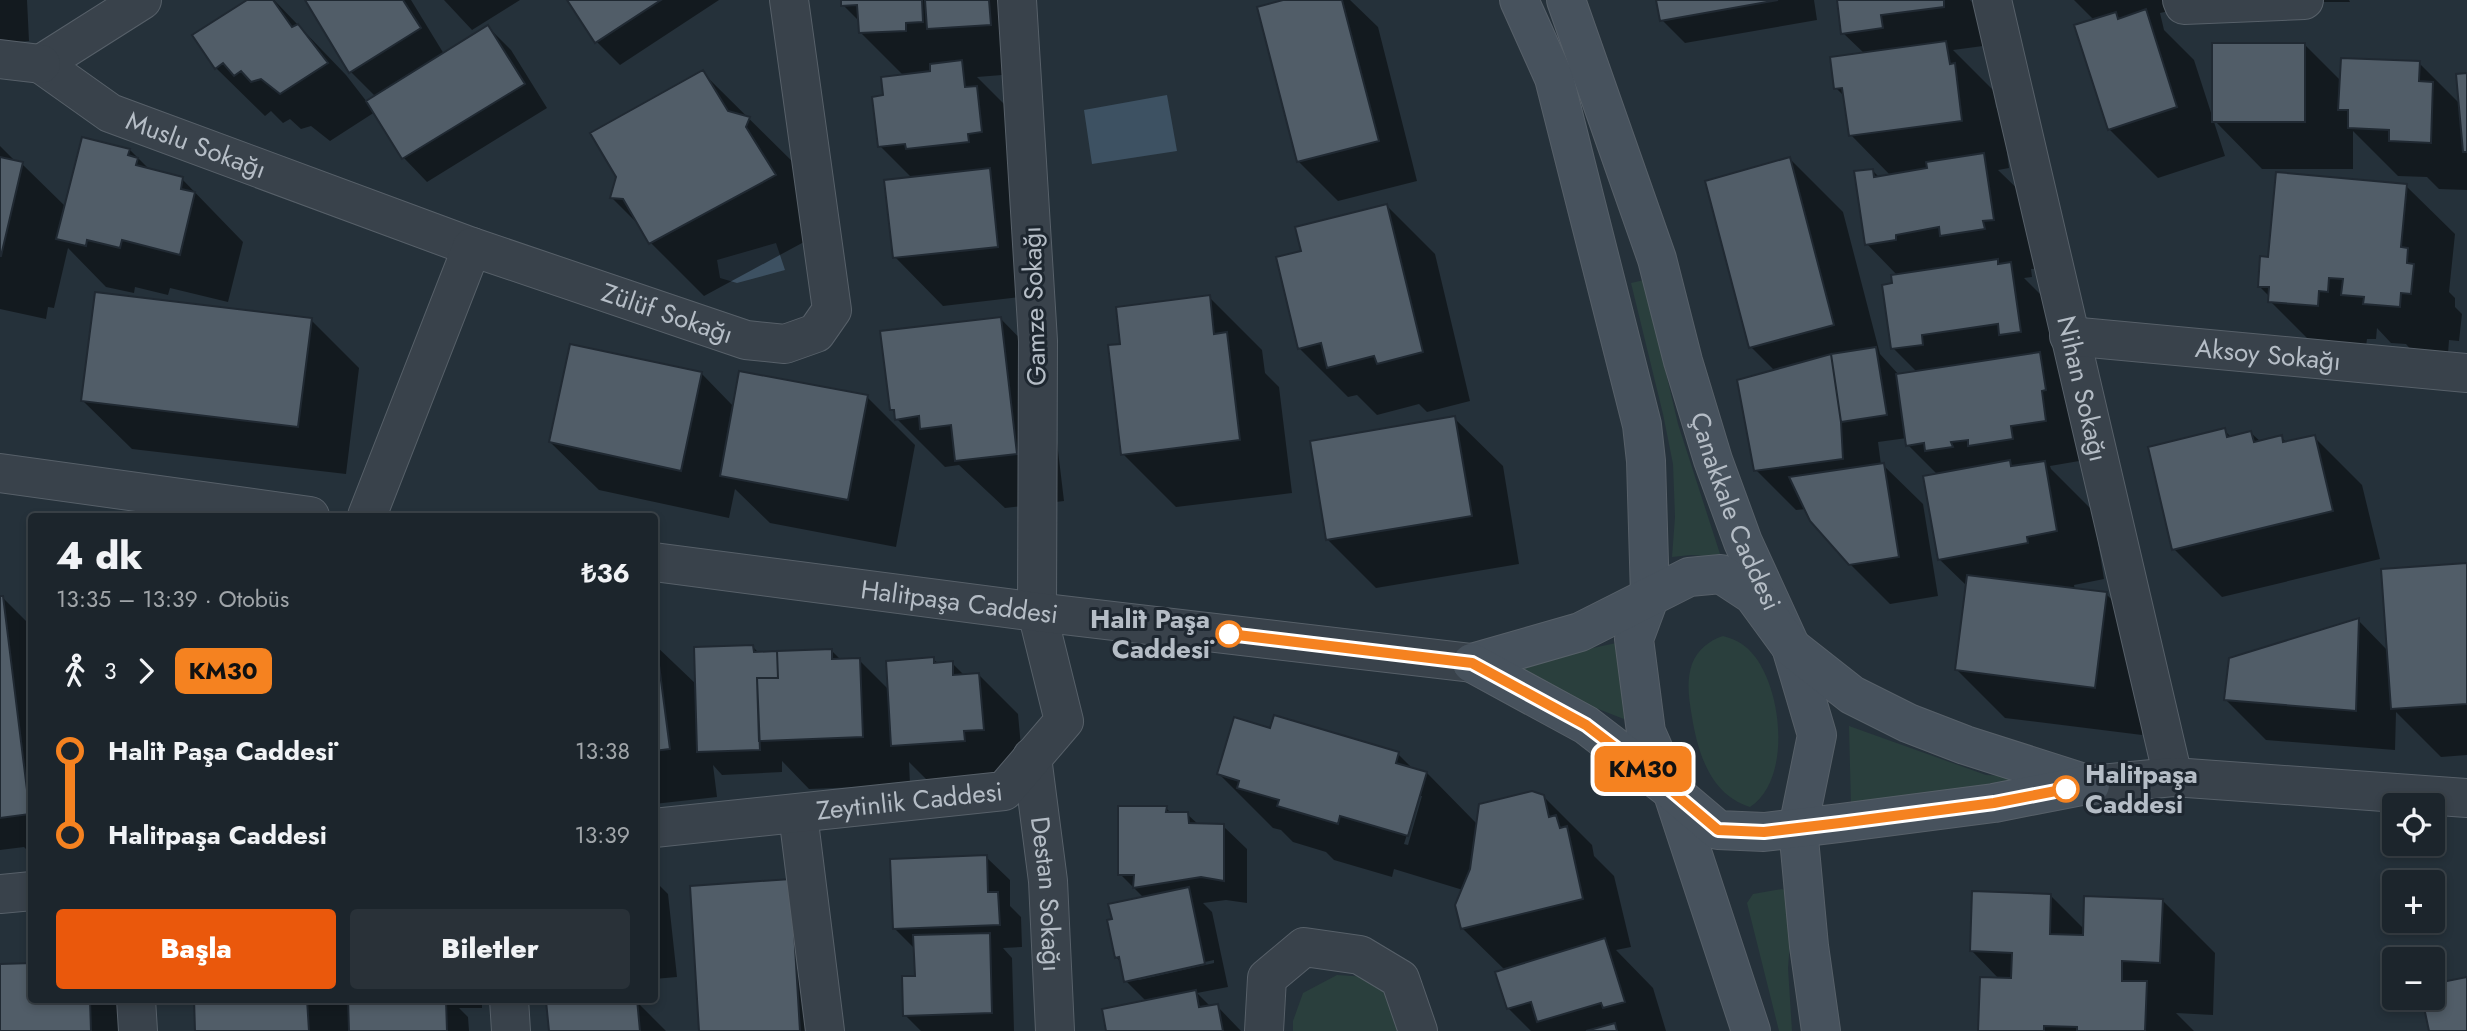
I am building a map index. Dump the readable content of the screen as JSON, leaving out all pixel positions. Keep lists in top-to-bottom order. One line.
{"streets":{"main road":["Çanakkale Caddesi"],"street":["Muslu Sokağı","Gamze Sokağı","Zülüf Sokağı","Aksoy Sokağı","Nihan Sokağı","Halitpaşa Caddesi","Zeytinlik Caddesi","Destan Sokağı"]},"crossings":[["Muslu Sokağı","Zülüf Sokağı"],["Gamze Sokağı","Halitpaşa Caddesi"],["Gamze Sokağı","Zeytinlik Caddesi"],["Aksoy Sokağı","Nihan Sokağı"],["Halitpaşa Caddesi","Zeytinlik Caddesi"],["Zeytinlik Caddesi","Destan Sokağı"]],"places":["Hali̇t Paşa Caddesi̇","Halitpaşa Caddesi"],"lines":["bus line KM30"],"page":{"on_map":"KM30","heading":["4 dk","13:35 – 13:39 · Otobüs","₺36"],"legs":["3","KM30"],"list":[{"name":"Hali̇t Paşa Caddesi̇","value":"13:38"},{"name":"Halitpaşa Caddesi","value":"13:39"}],"map_buttons":["+","−"],"buttons":["Başla","Biletler"]}}
